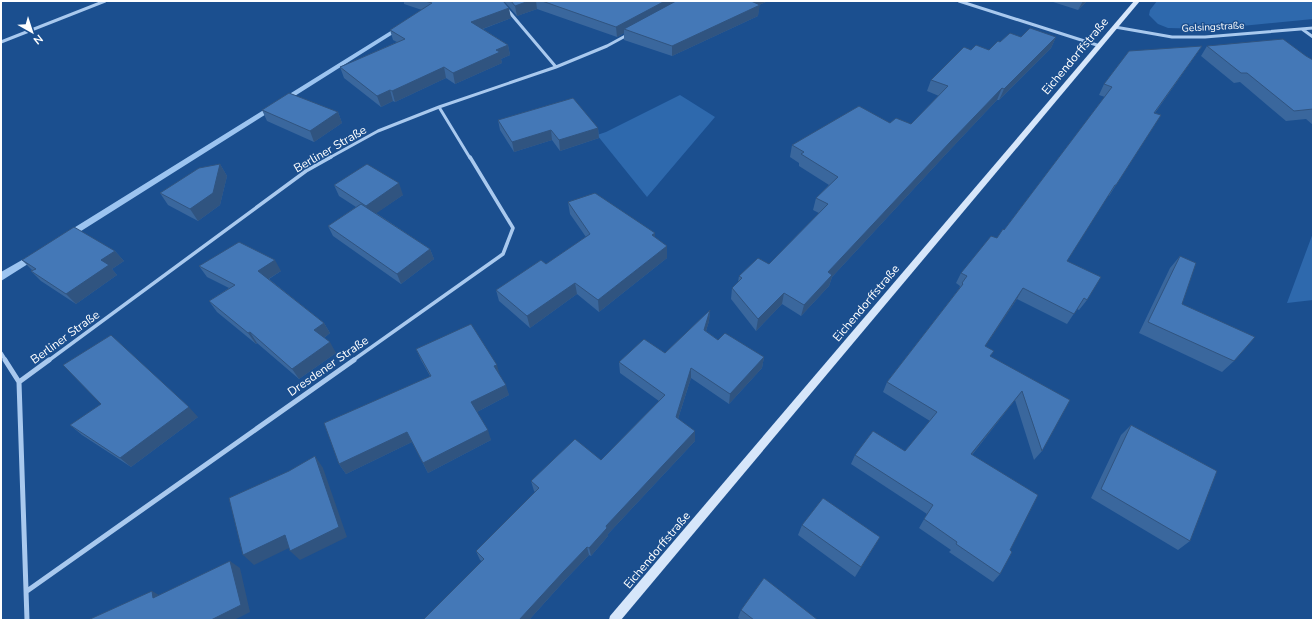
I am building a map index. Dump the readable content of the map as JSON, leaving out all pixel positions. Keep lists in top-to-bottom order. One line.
{"streets":{"street":["Gelsingstraße","Eichendorffstraße","Berliner Straße","Dresdener Straße"]},"crossings":[["Gelsingstraße","Eichendorffstraße"],["Berliner Straße","Dresdener Straße"]],"north":"bottom right"}
